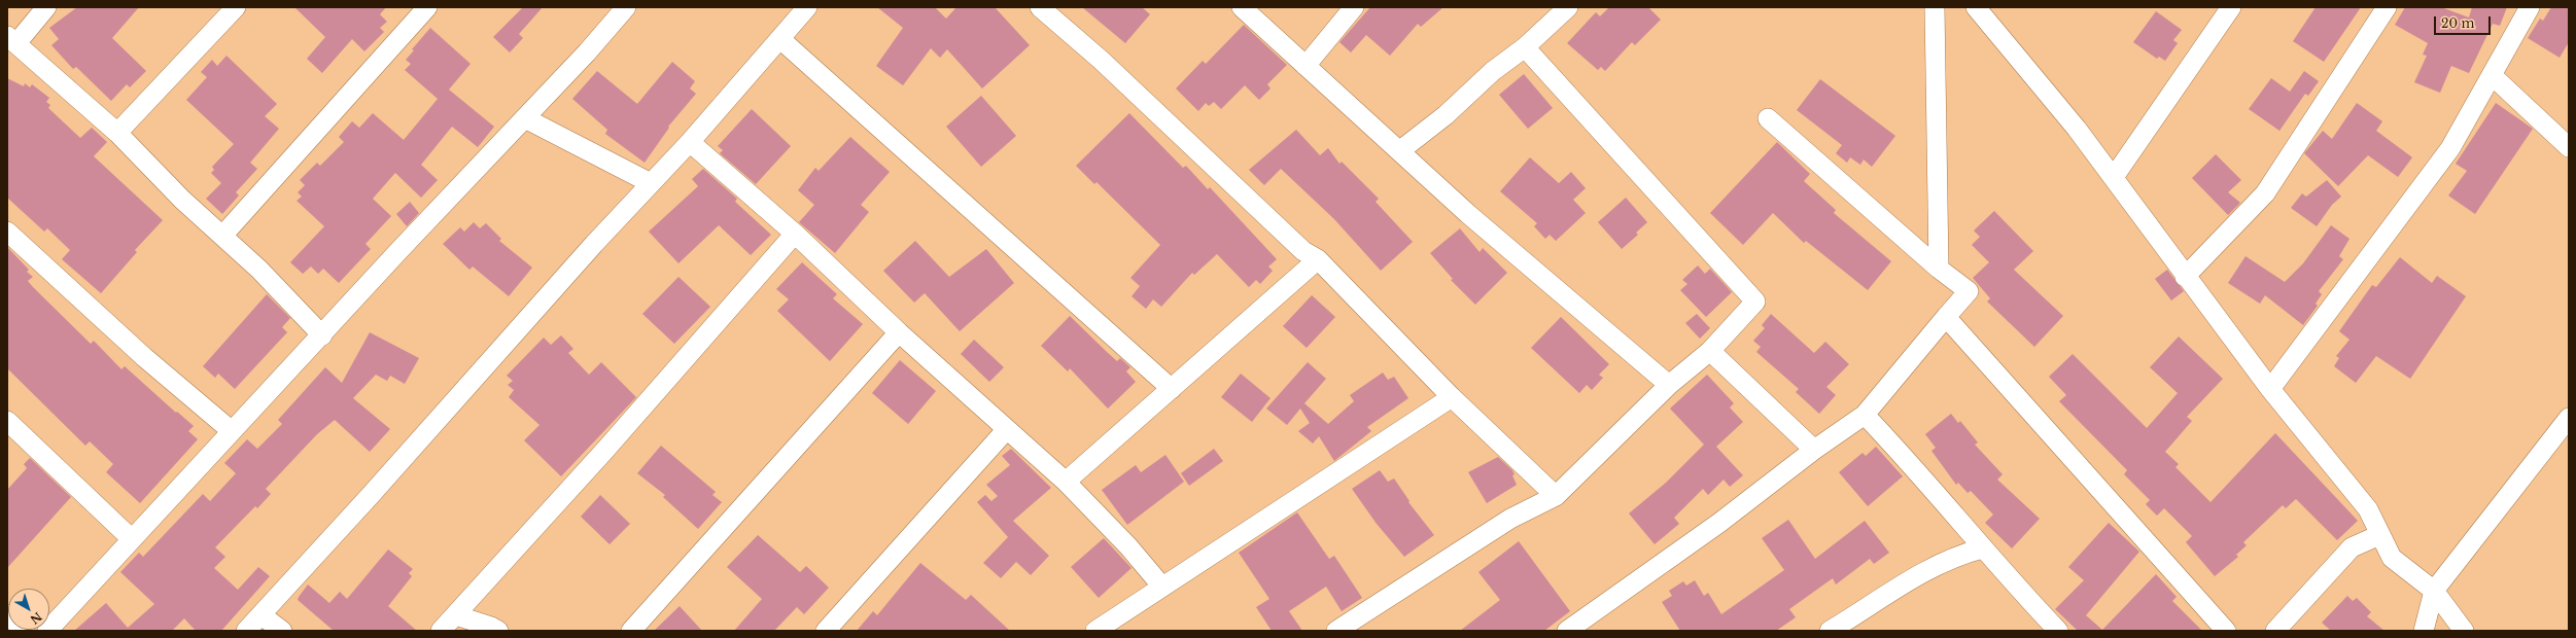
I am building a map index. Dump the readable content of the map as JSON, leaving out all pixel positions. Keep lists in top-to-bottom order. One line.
{"scale_bar":"20 m","north":"bottom right"}
